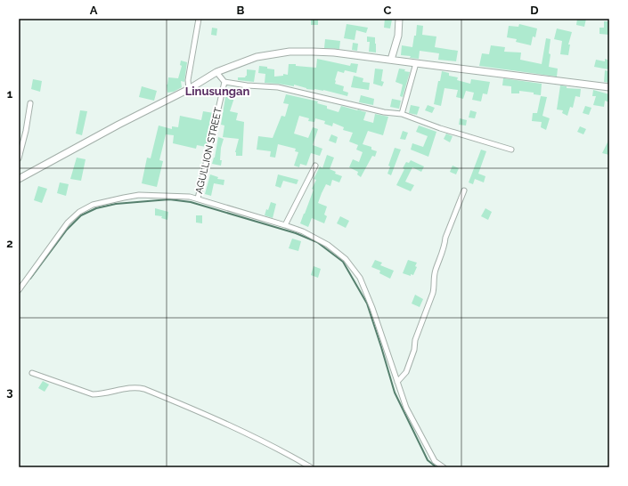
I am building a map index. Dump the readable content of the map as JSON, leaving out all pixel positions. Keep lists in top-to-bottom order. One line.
{"streets":{"street":["AGULLION STREET"]},"districts":["Linusungan"],"grid":{"columns":["A","B","C","D"],"rows":["1","2","3"]}}
